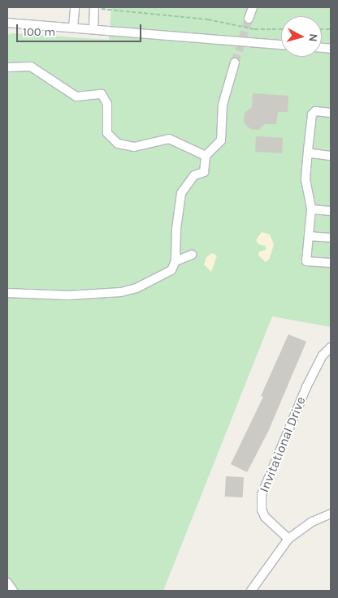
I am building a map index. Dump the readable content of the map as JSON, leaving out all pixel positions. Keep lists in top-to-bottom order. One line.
{"streets":{"street":["Invitational Drive"]},"scale_bar":"100 m","north":"right"}
